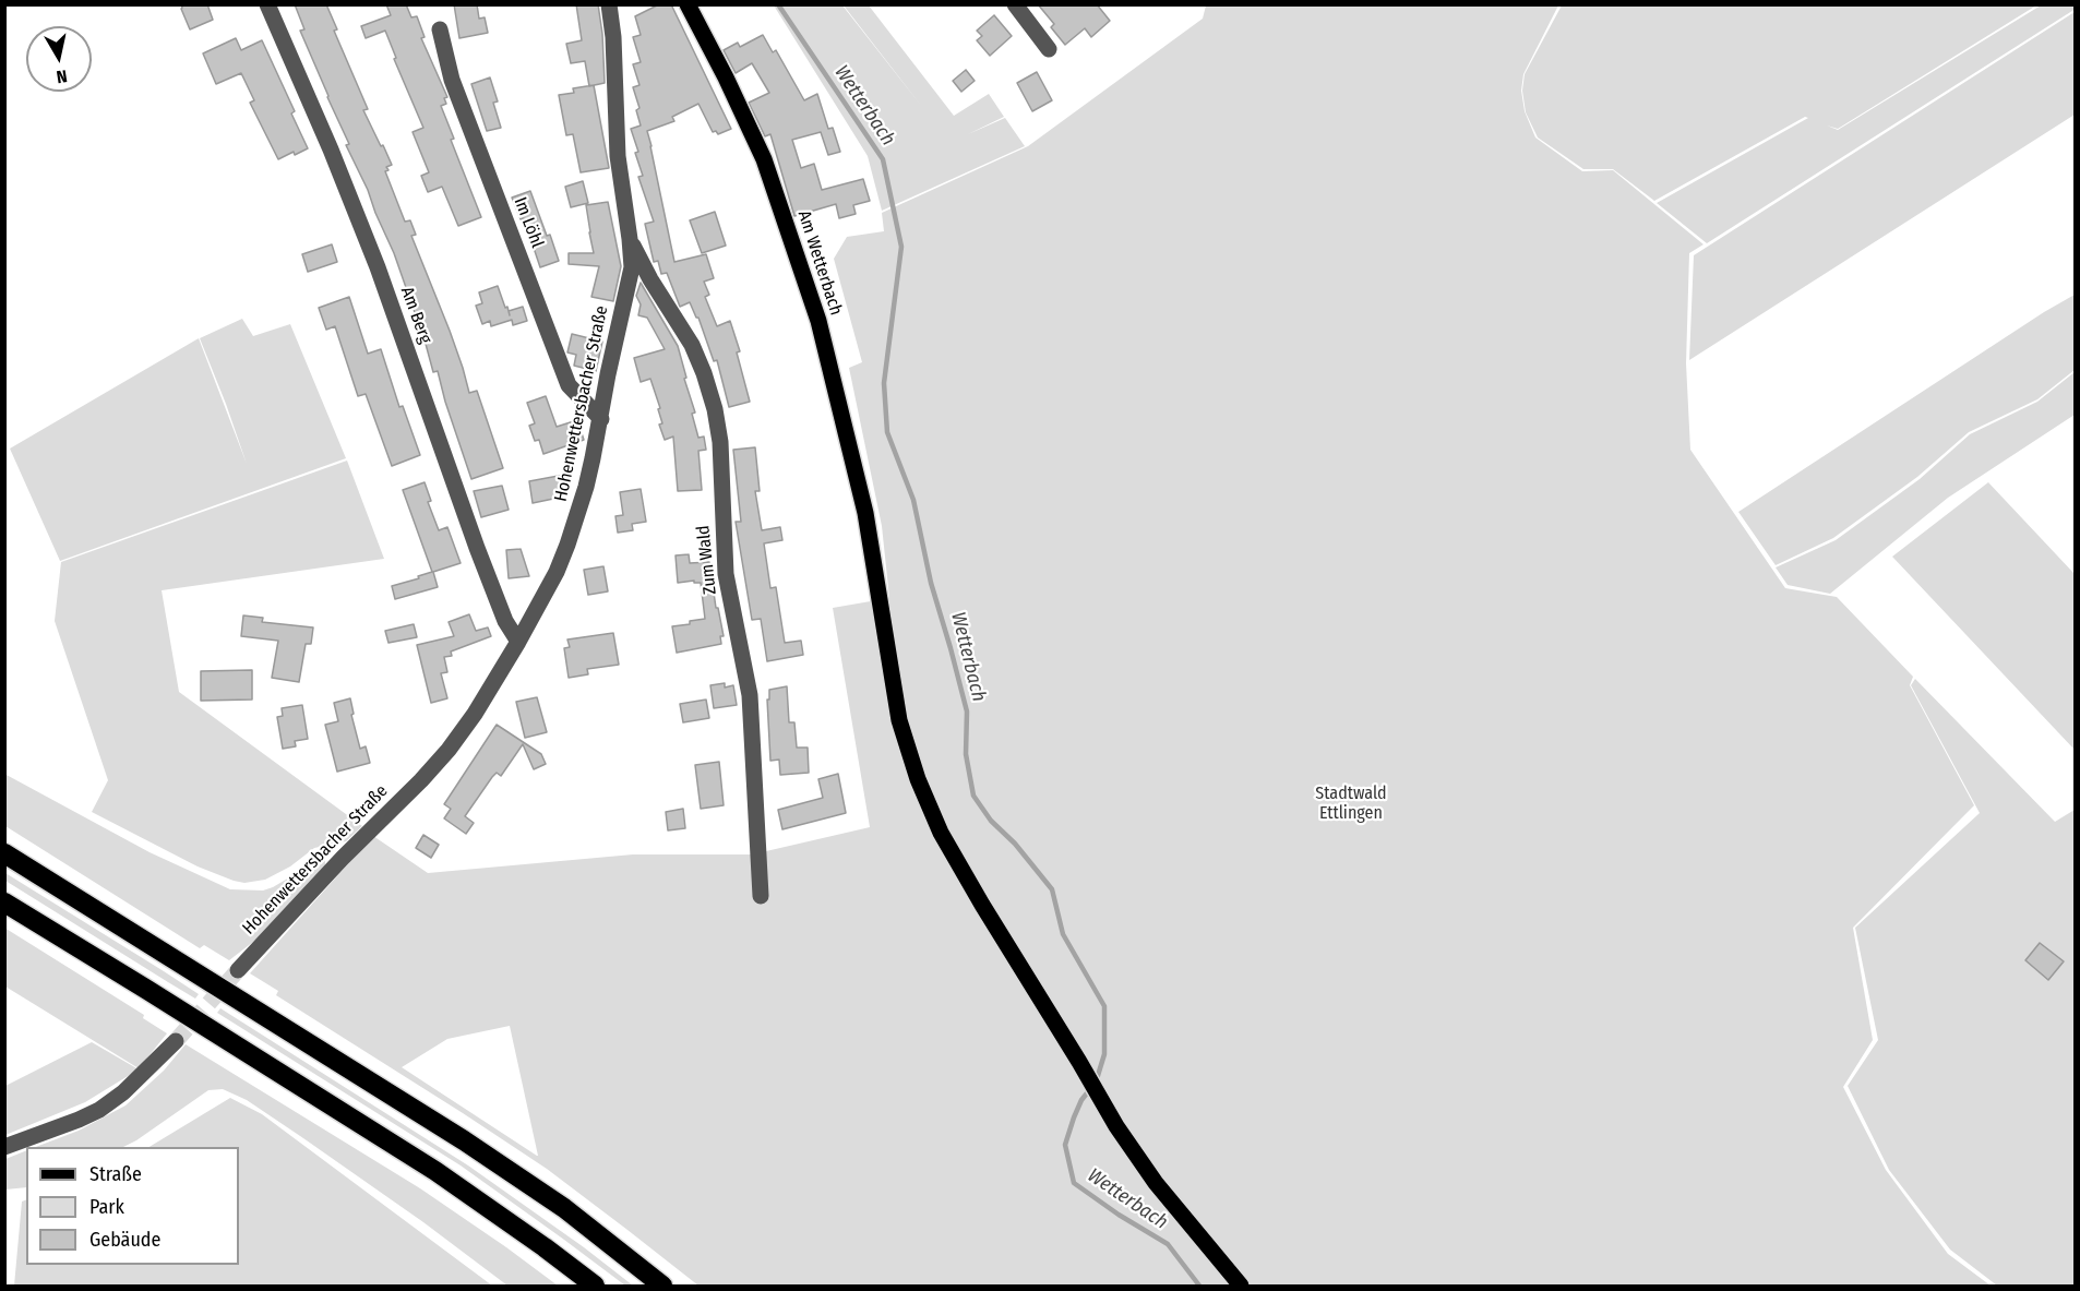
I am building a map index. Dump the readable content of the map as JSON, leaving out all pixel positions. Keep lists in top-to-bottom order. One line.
{"streets":{"main road":["Am Wetterbach"],"street":["Im Löhl","Am Berg","Hohenwettersbacher Straße","Zum Wald"]},"crossings":[["Im Löhl","Hohenwettersbacher Straße"],["Am Berg","Hohenwettersbacher Straße"],["Hohenwettersbacher Straße","Zum Wald"]],"water":["Wetterbach"],"parks":["Stadtwald Ettlingen"],"legend":["Straße","Park","Gebäude"],"north":"bottom"}
